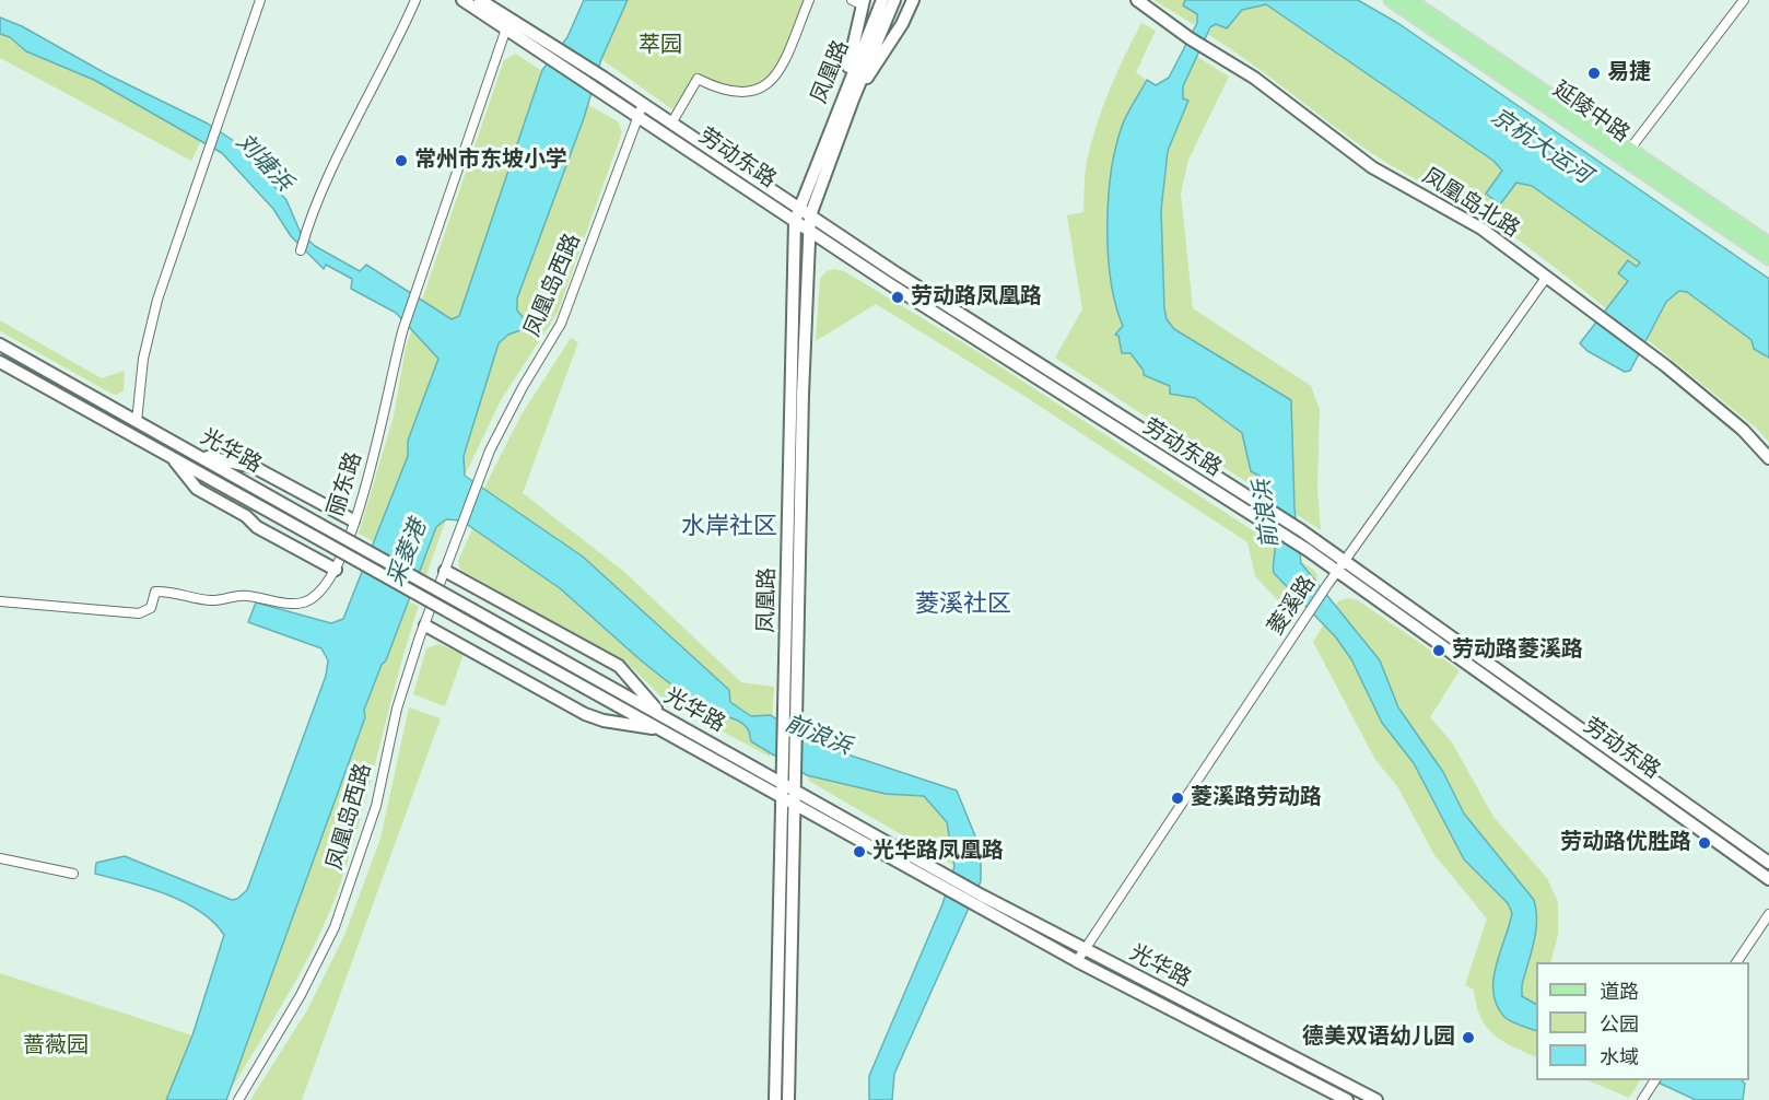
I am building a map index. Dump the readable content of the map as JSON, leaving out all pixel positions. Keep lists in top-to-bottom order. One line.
{"streets":{"main road":["凤凰路","延陵中路","劳动东路","凤凰岛北路","光华路"],"street":["凤凰岛西路","丽东路","菱溪路"]},"crossings":[["凤凰路","劳动东路"],["凤凰路","光华路"],["劳动东路","凤凰岛西路"],["劳动东路","菱溪路"],["凤凰岛北路","菱溪路"],["光华路","菱溪路"]],"districts":["水岸社区","菱溪社区"],"water":["京杭大运河","刘塘浜","前浪浜","采菱港"],"parks":["萃园","蔷薇园"],"places":["易捷","常州市东坡小学","劳动路凤凰路","劳动路菱溪路","菱溪路劳动路","劳动路优胜路","光华路凤凰路","德美双语幼儿园"],"legend":["道路","公园","水域"]}
